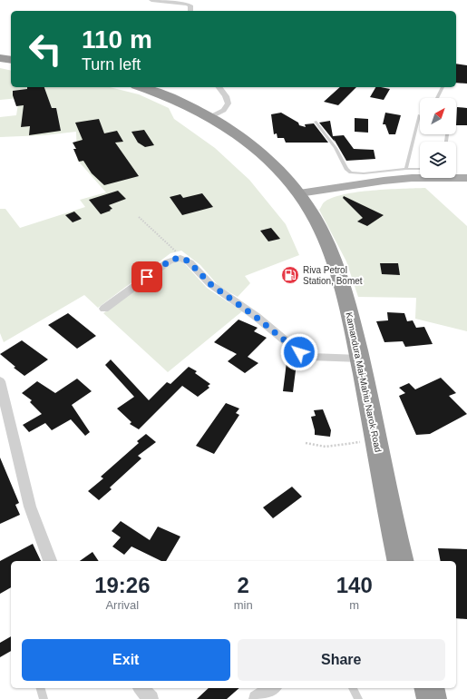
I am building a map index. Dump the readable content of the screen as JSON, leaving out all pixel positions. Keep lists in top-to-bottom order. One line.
{"streets":{"highway":["Kamandura Mai-Mahiu Narok Road"]},"places":{"fuel station":["Riva Petrol Station, Bomet"]},"north":"top right","page":{"turn":["110 m","Turn left"],"eta":["19:26","Arrival","2","min","140","m"],"buttons":["Exit","Share"]}}
